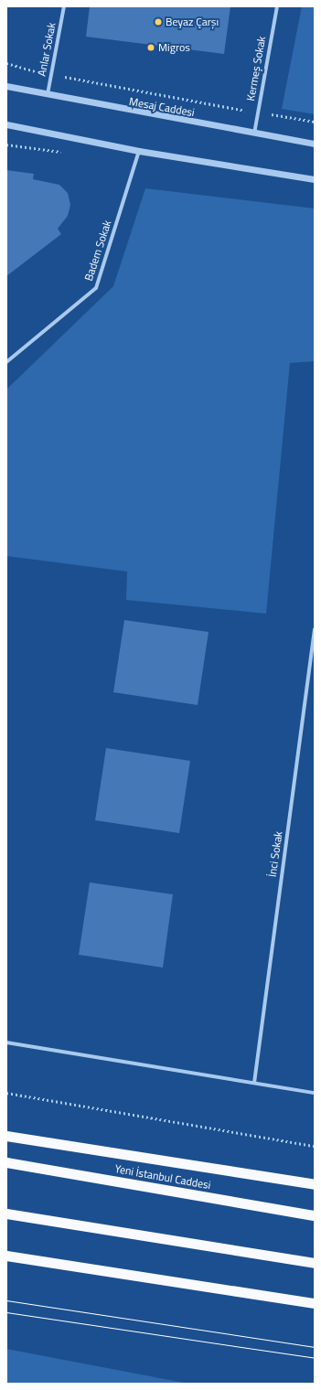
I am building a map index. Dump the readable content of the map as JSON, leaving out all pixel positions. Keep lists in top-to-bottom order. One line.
{"streets":{"highway":["Yeni İstanbul Caddesi"],"street":["Anlar Sokak","Kermeş Sokak","Mesaj Caddesi","Badem Sokak","İnci Sokak"]},"crossings":[["Anlar Sokak","Mesaj Caddesi"],["Kermeş Sokak","Mesaj Caddesi"]],"places":["Beyaz Çarşı","Migros"]}
